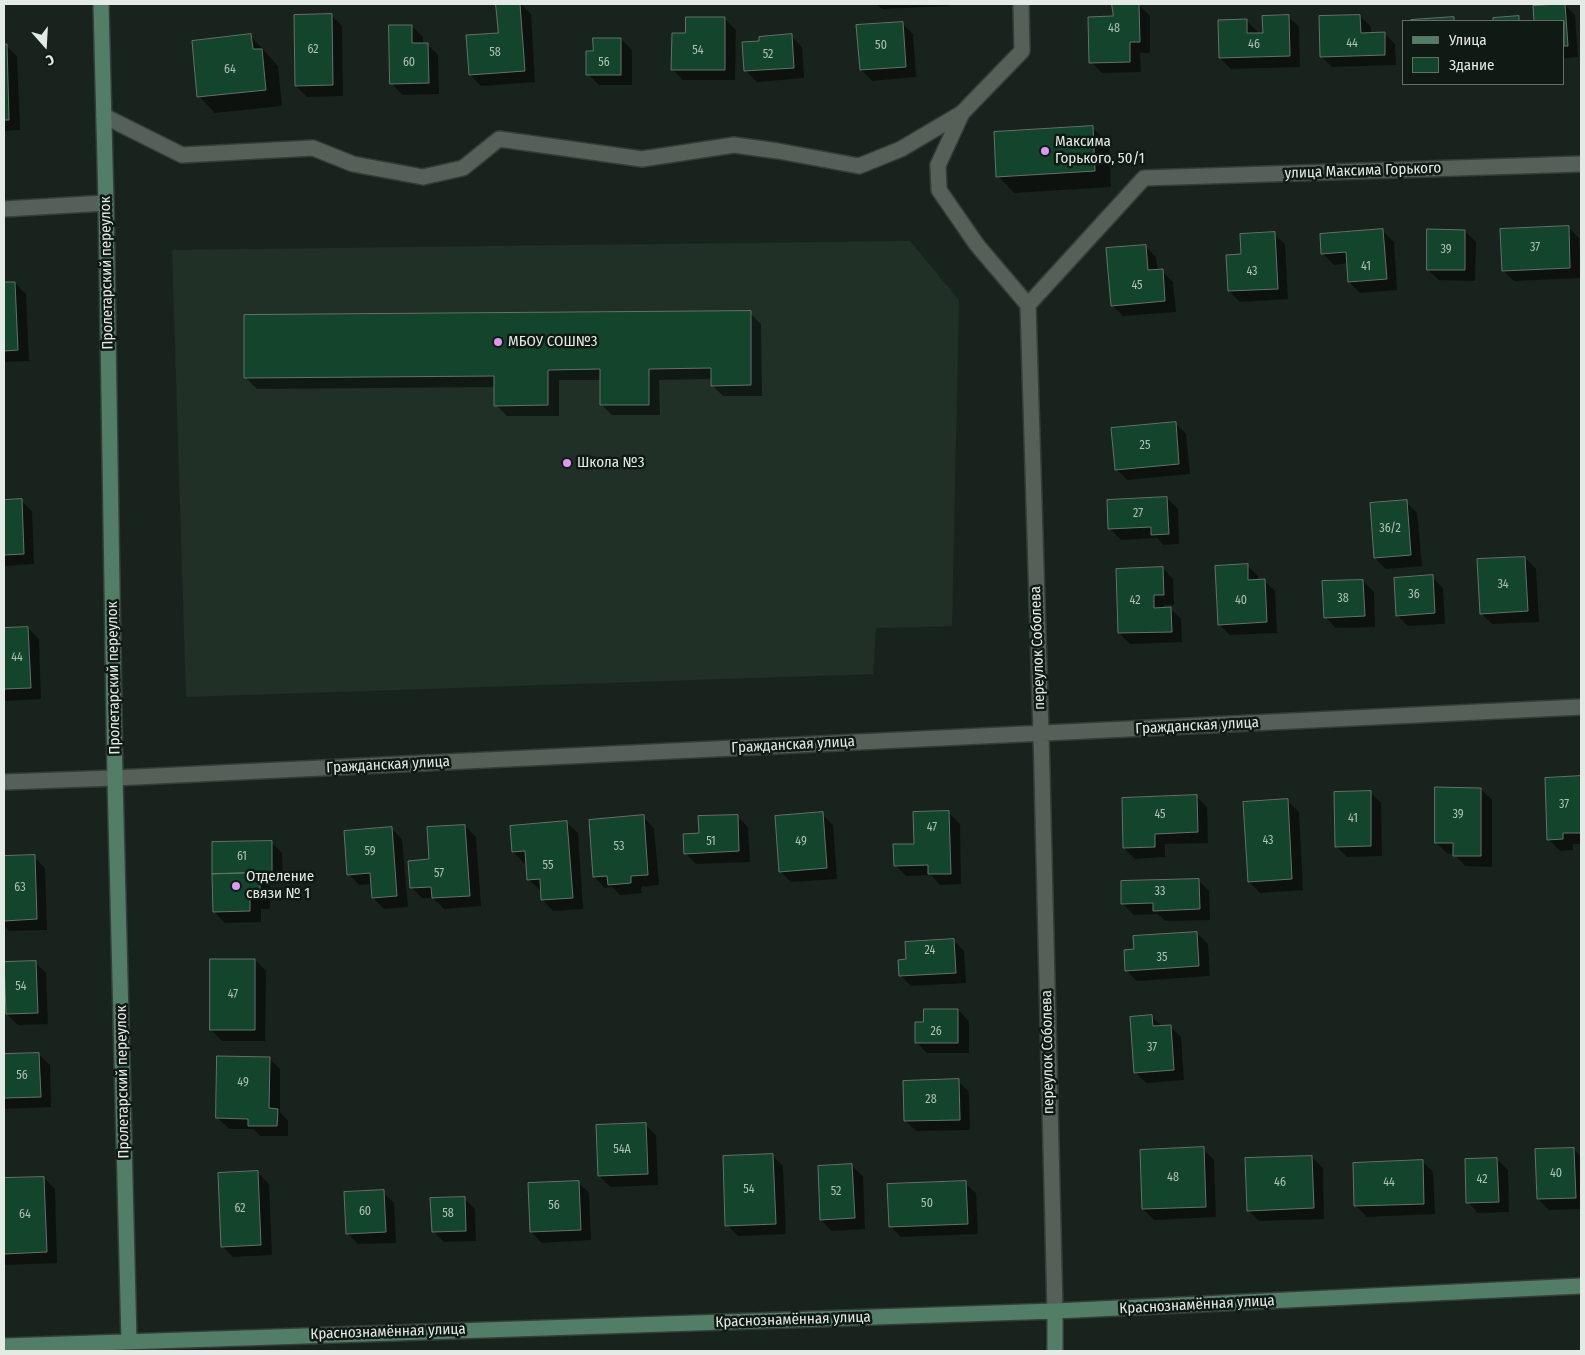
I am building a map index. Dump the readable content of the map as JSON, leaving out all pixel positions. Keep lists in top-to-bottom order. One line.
{"streets":{"main road":["Пролетарский переулок","переулок Соболева","Краснознамённая улица"],"street":["улица Максима Горького","Гражданская улица"]},"crossings":[["улица Максима Горького","переулок Соболева"],["Пролетарский переулок","Гражданская улица"],["Пролетарский переулок","Краснознамённая улица"],["переулок Соболева","Гражданская улица"],["переулок Соболева","Краснознамённая улица"]],"places":["Максима Горького, 50/1","МБОУ СОШ№3","Школа №3","Отделение связи № 1"],"house_numbers":["48","44","46","50","62","54","58","52","60","56","64","37","39","41","43","45","25","27","36/2","34","36","38","42","40","44","37","45","39","41","47","43","51","49","53","59","61","55","57","63","33","24","35","54","47","26","37","56","49","28","54А","40","48","42","46","44","54","52","50","56","62","60","58","64"],"legend":["Улица","Здание"],"north":"bottom"}
